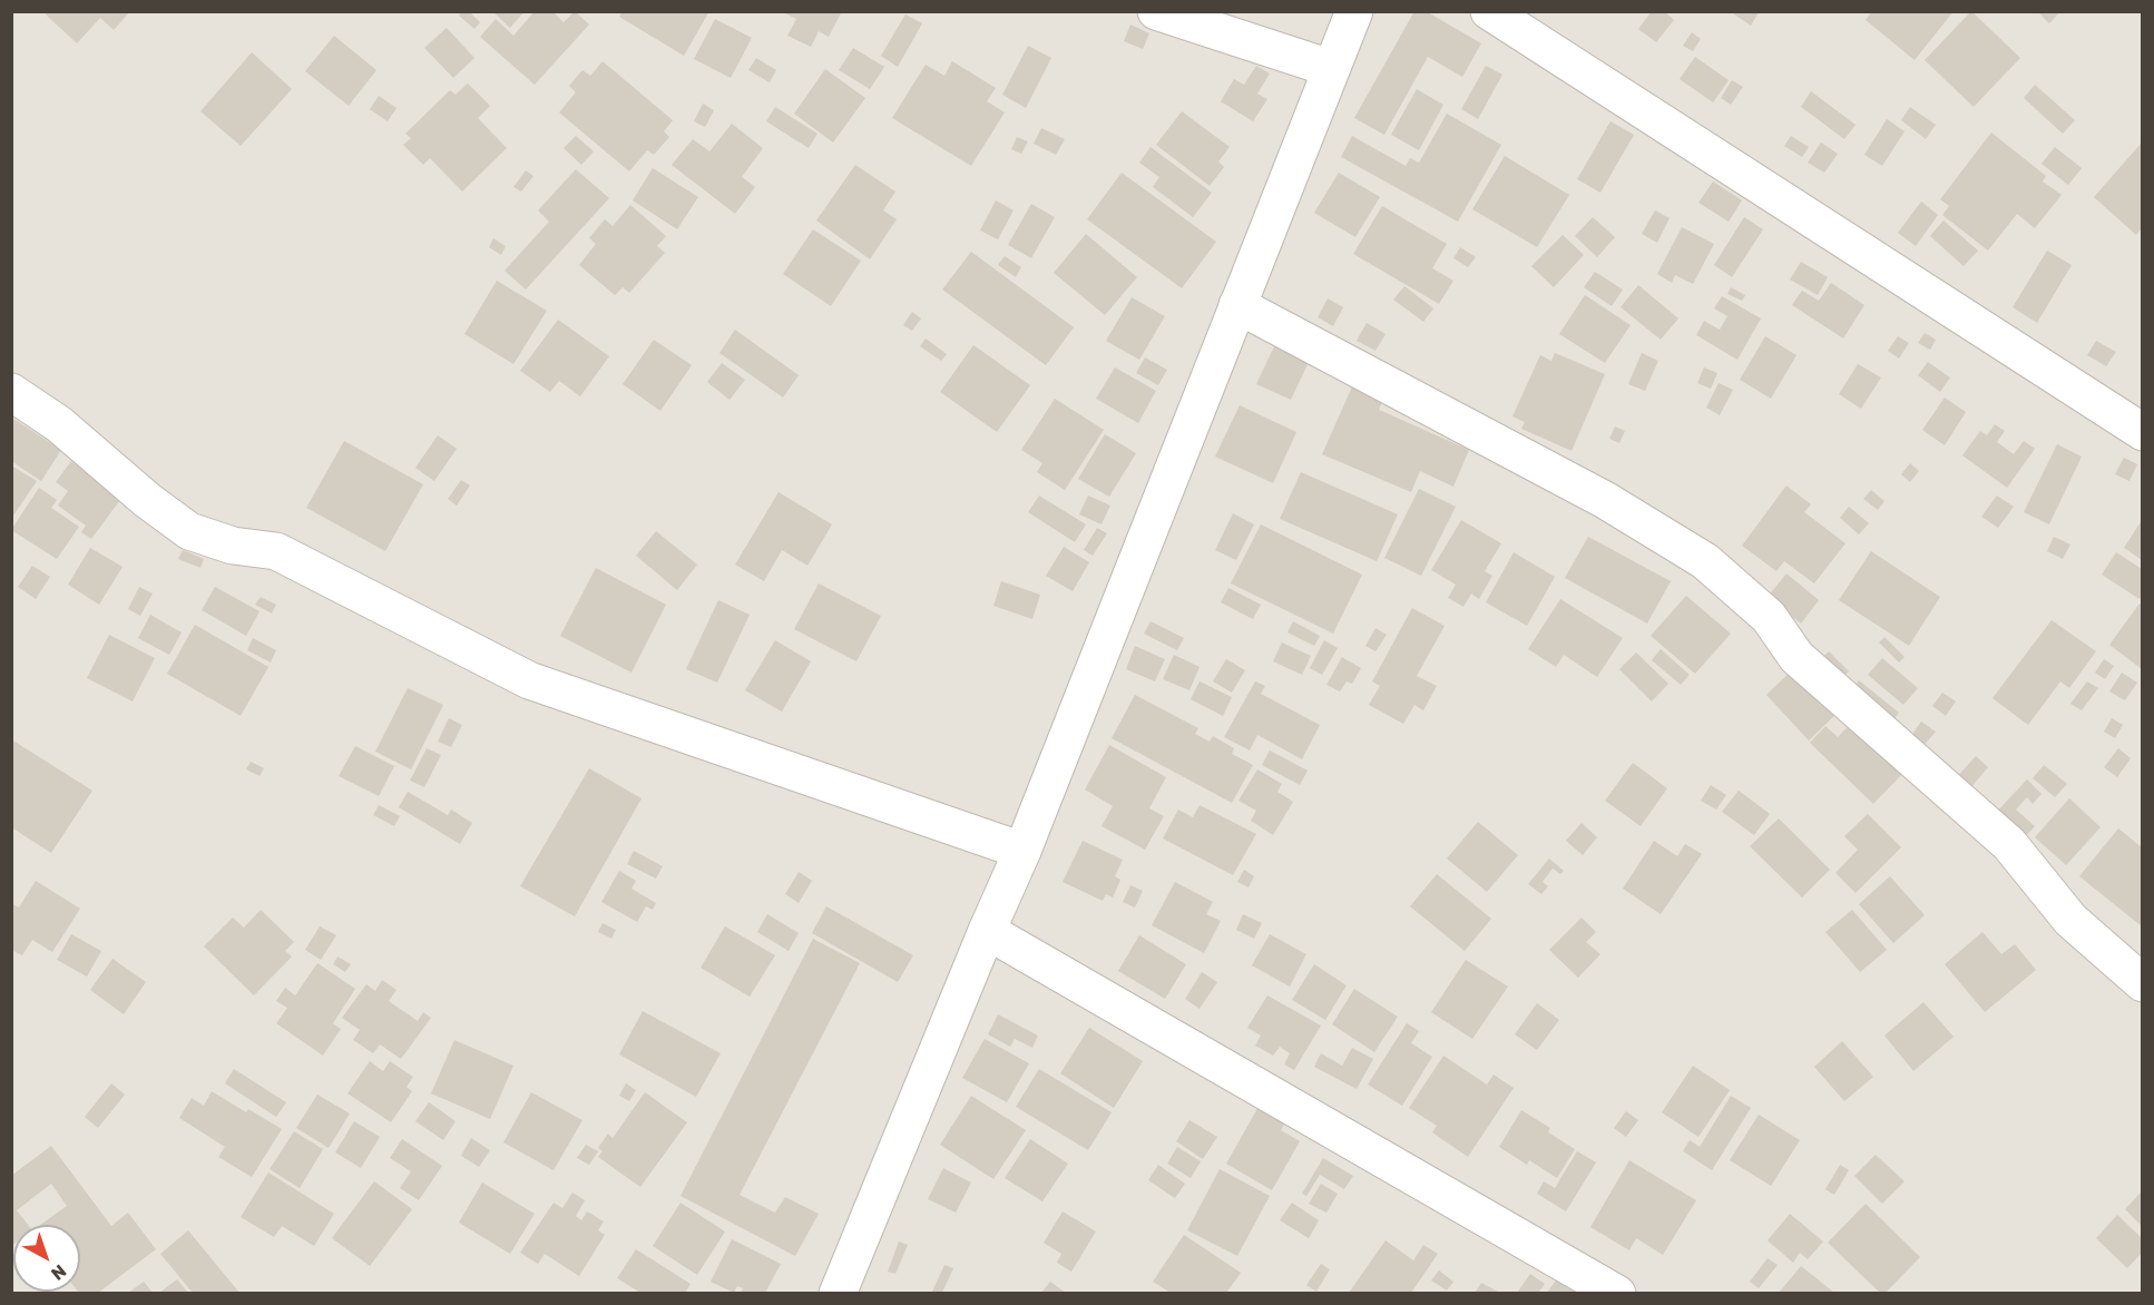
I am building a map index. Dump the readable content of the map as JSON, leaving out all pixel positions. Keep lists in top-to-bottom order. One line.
{"north":"bottom right"}
